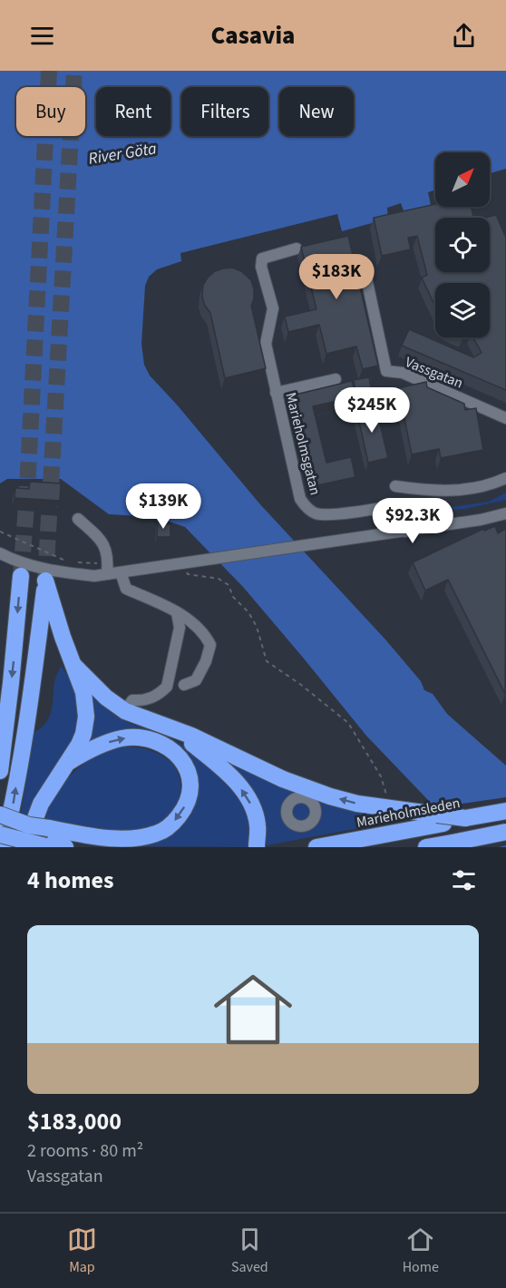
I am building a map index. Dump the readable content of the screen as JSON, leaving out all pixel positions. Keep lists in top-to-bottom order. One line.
{"streets":{"highway":["Marieholmsleden"],"street":["Vassgatan","Marieholmsgatan"]},"one_way":["Marieholmsleden"],"water":["River Göta"],"north":"top right","page":{"header":"Casavia","chip":["Buy","Rent","Filters","New"],"price":["$183K","$245K","$139K","$92.3K"],"heading":"4 homes","list":[{"name":"$183,000","note":"2 rooms · 80 m² · Vassgatan"}],"tabs":["Map","Saved","Home"]}}
